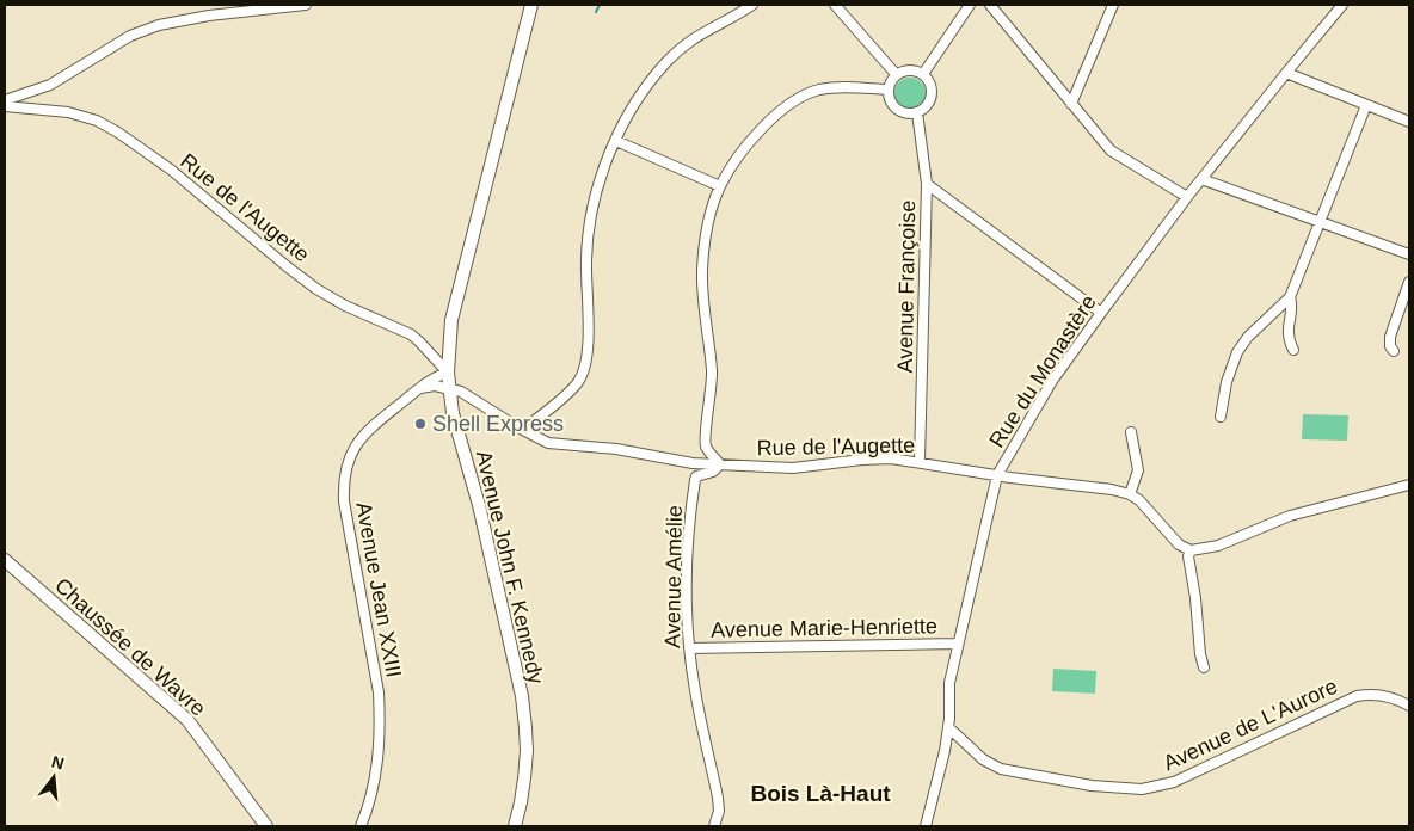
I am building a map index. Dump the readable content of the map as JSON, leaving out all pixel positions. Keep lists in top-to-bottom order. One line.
{"streets":{"main road":["Avenue John F. Kennedy","Chaussée de Wavre"],"street":["Rue de l'Augette","Avenue Françoise","Rue du Monastère","Avenue Amélie","Avenue Jean XXIII","Avenue Marie-Henriette","Avenue de L'Aurore"]},"crossings":[["Rue de l'Augette","Avenue Françoise"],["Rue de l'Augette","Rue du Monastère"],["Rue de l'Augette","Avenue John F. Kennedy"],["Rue de l'Augette","Avenue Amélie"],["Rue de l'Augette","Avenue Jean XXIII"],["Rue du Monastère","Avenue Marie-Henriette"],["Rue du Monastère","Avenue de L'Aurore"],["Avenue John F. Kennedy","Avenue Jean XXIII"],["Avenue Amélie","Avenue Marie-Henriette"]],"districts":["Bois Là-Haut"],"places":["Shell Express"],"north":"top"}
